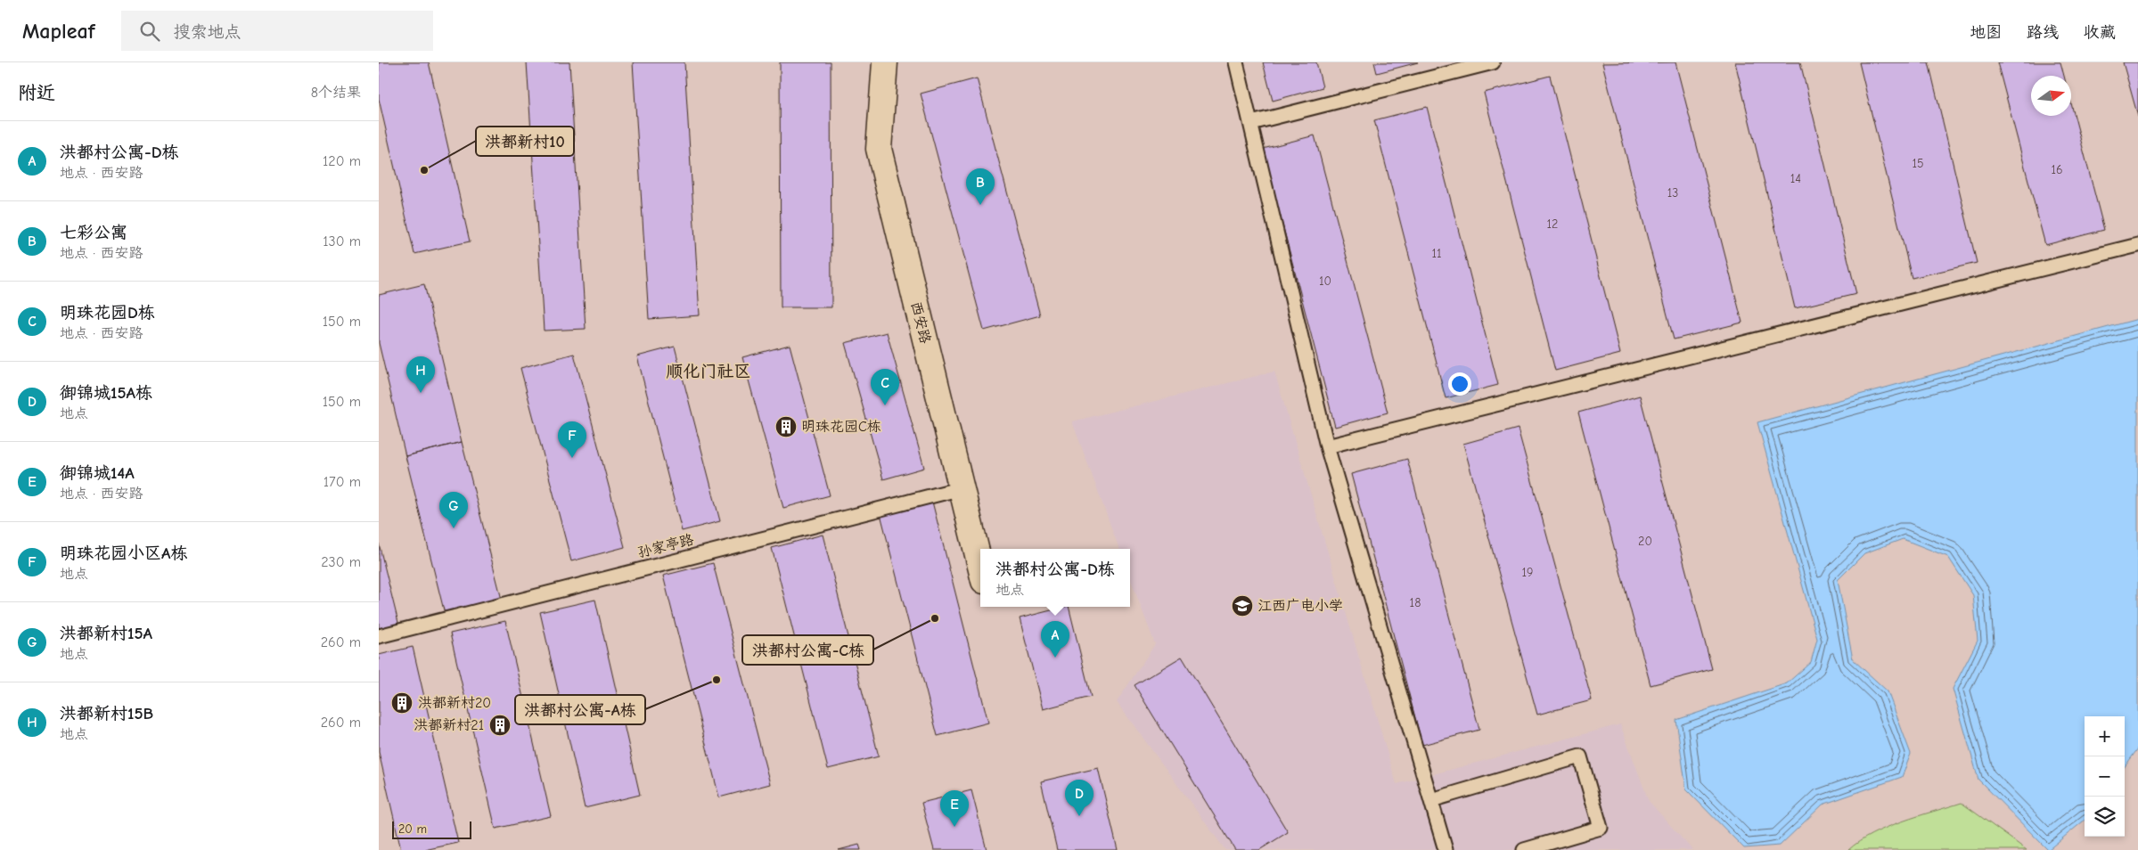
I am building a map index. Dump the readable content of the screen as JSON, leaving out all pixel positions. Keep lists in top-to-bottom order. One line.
{"streets":{"street":["西安路"],"lane":["孙家亭路"]},"crossings":[["西安路","孙家亭路"]],"districts":["顺化门社区"],"places":{"other":["洪都新村10","洪都村公寓-C栋","洪都村公寓-A栋"],"building":["明珠花园C栋","洪都新村20","洪都新村21"],"school or university":["江西广电小学"]},"house_numbers":["15","16","14","13","12","11","10","20","19","18"],"scale_bar":"20 m","north":"right","page":{"header":"Mapleaf","search":"搜索地点","nav":["地图","路线","收藏"],"heading":["附近","8个结果"],"list":[{"mark":"A","name":"洪都村公寓-D栋","note":"地点 · 西安路","value":"120 m"},{"mark":"B","name":"七彩公寓","note":"地点 · 西安路","value":"130 m"},{"mark":"C","name":"明珠花园D栋","note":"地点 · 西安路","value":"150 m"},{"mark":"D","name":"御锦城15A栋","note":"地点","value":"150 m"},{"mark":"E","name":"御锦城14A","note":"地点 · 西安路","value":"170 m"},{"mark":"F","name":"明珠花园小区A栋","note":"地点","value":"230 m"},{"mark":"G","name":"洪都新村15A","note":"地点","value":"260 m"},{"mark":"H","name":"洪都新村15B","note":"地点","value":"260 m"}],"pins":["B","H","C","F","G","A","D","E"],"popup":["洪都村公寓-D栋","地点"],"map_buttons":["+","−"],"scale":"20 m"}}
